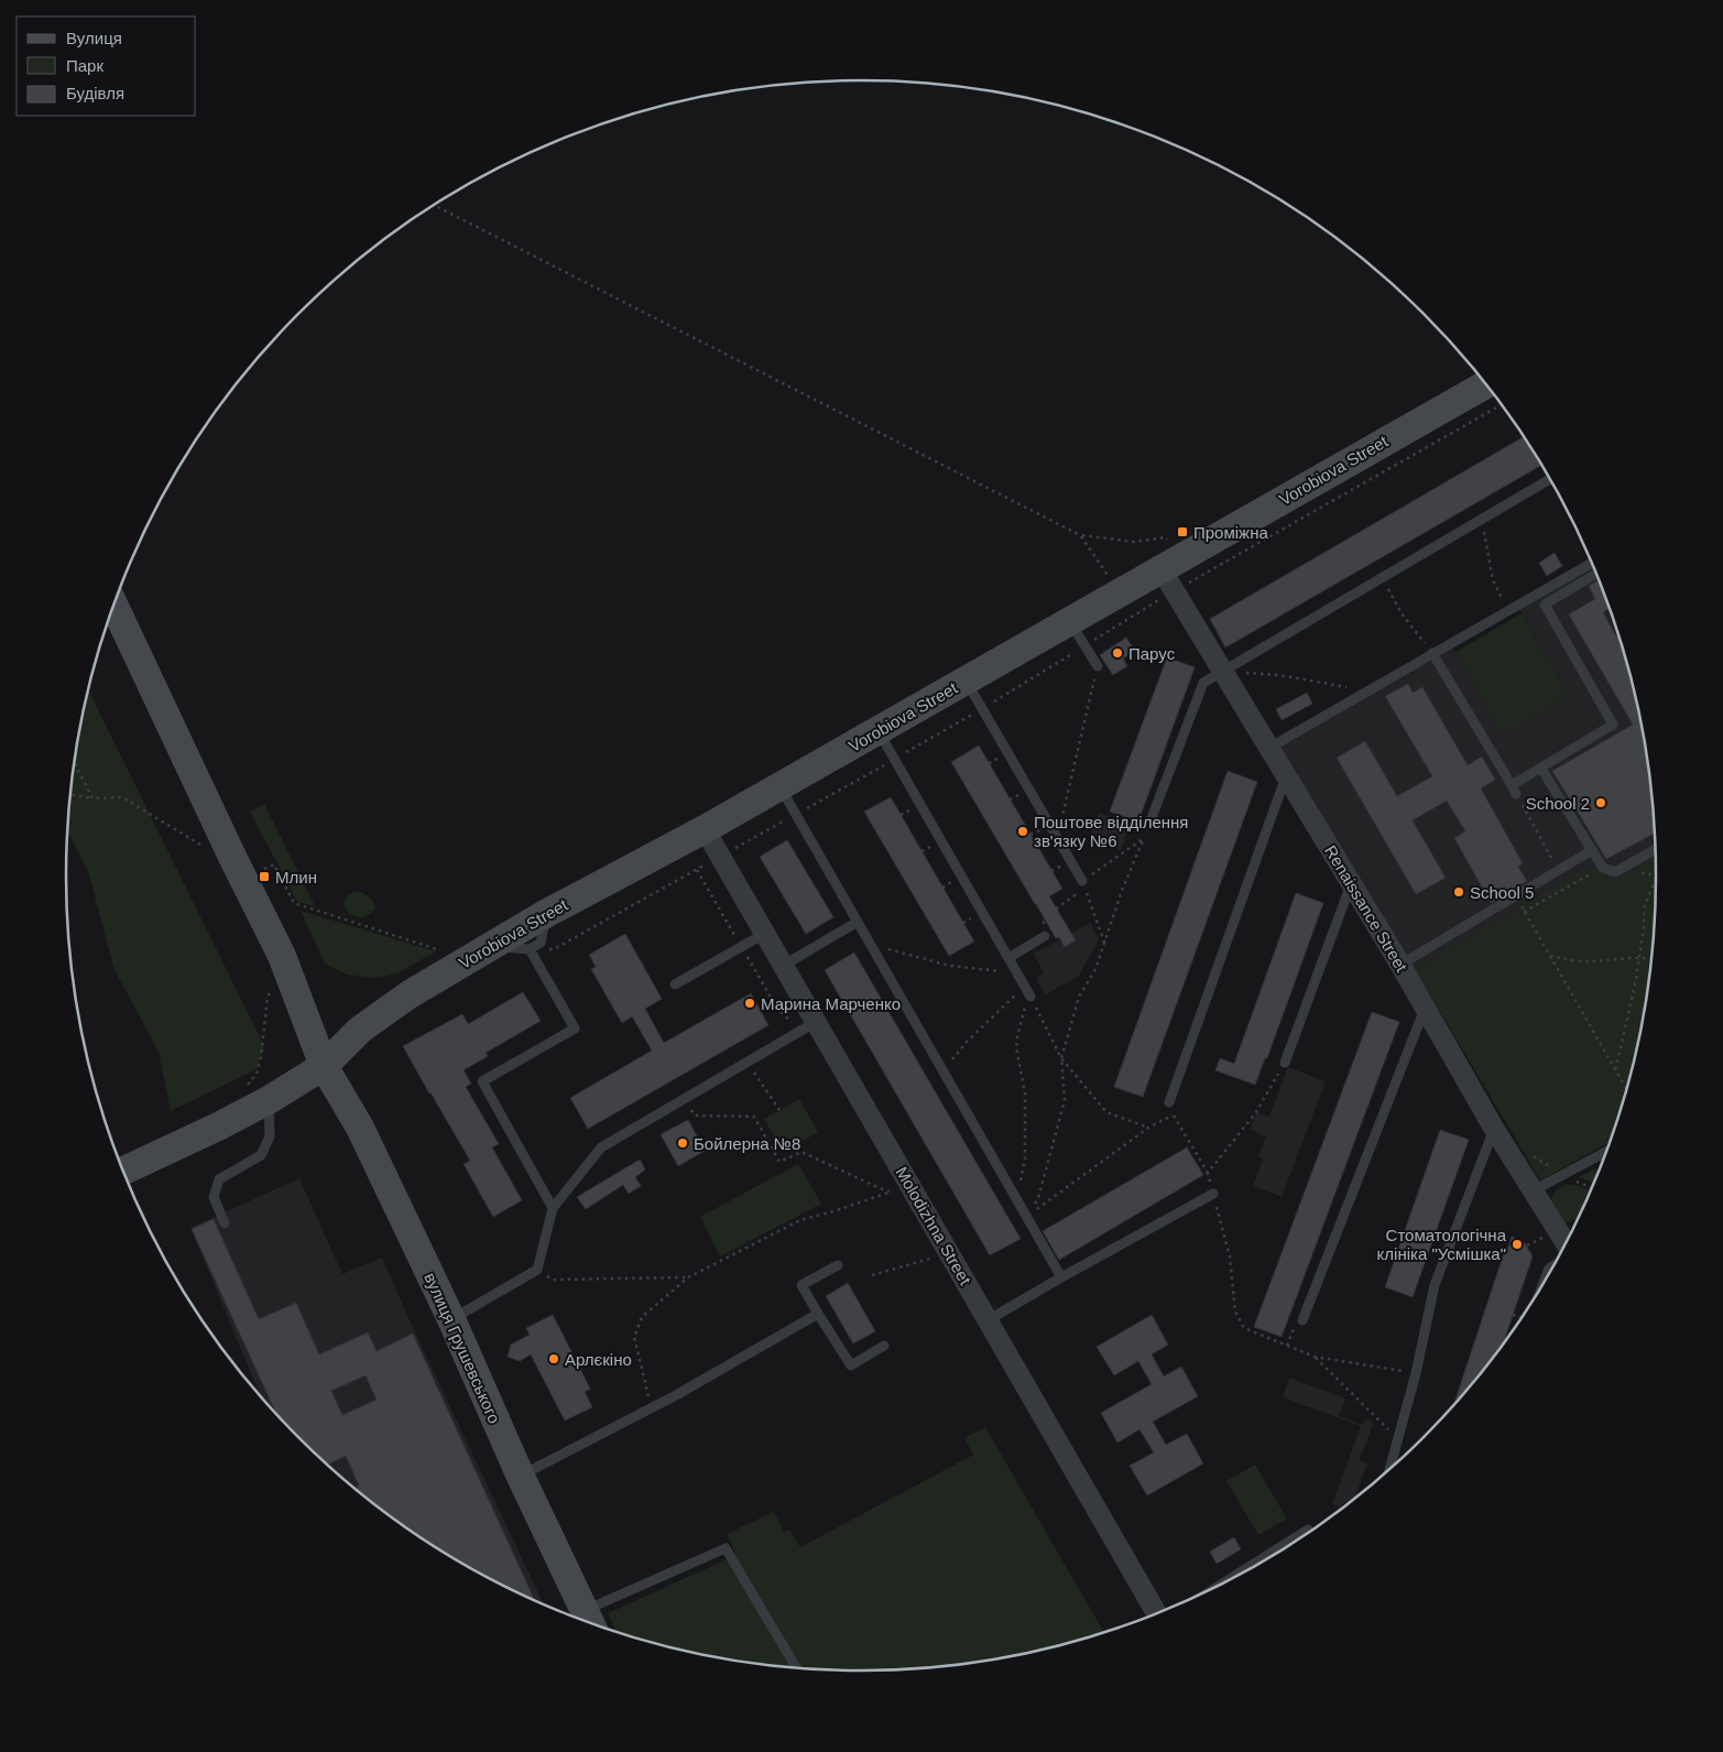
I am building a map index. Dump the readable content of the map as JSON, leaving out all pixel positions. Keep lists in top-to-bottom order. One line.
{"streets":{"main road":["Vorobiova Street","вулиця Грушевського"],"street":["Renaissance Street","Molodizhna Street"]},"crossings":[["Vorobiova Street","Renaissance Street"],["Vorobiova Street","Molodizhna Street"],["Vorobiova Street","вулиця Грушевського"]],"places":{"transit":["Проміжна","Млин"],"other":["Парус","School 2","Поштове відділення зв'язку №6","School 5","Марина Марченко","Бойлерна №8","Стоматологічна клініка \"Усмішка\"","Арлєкіно"]},"legend":["Вулиця","Парк","Будівля"]}
